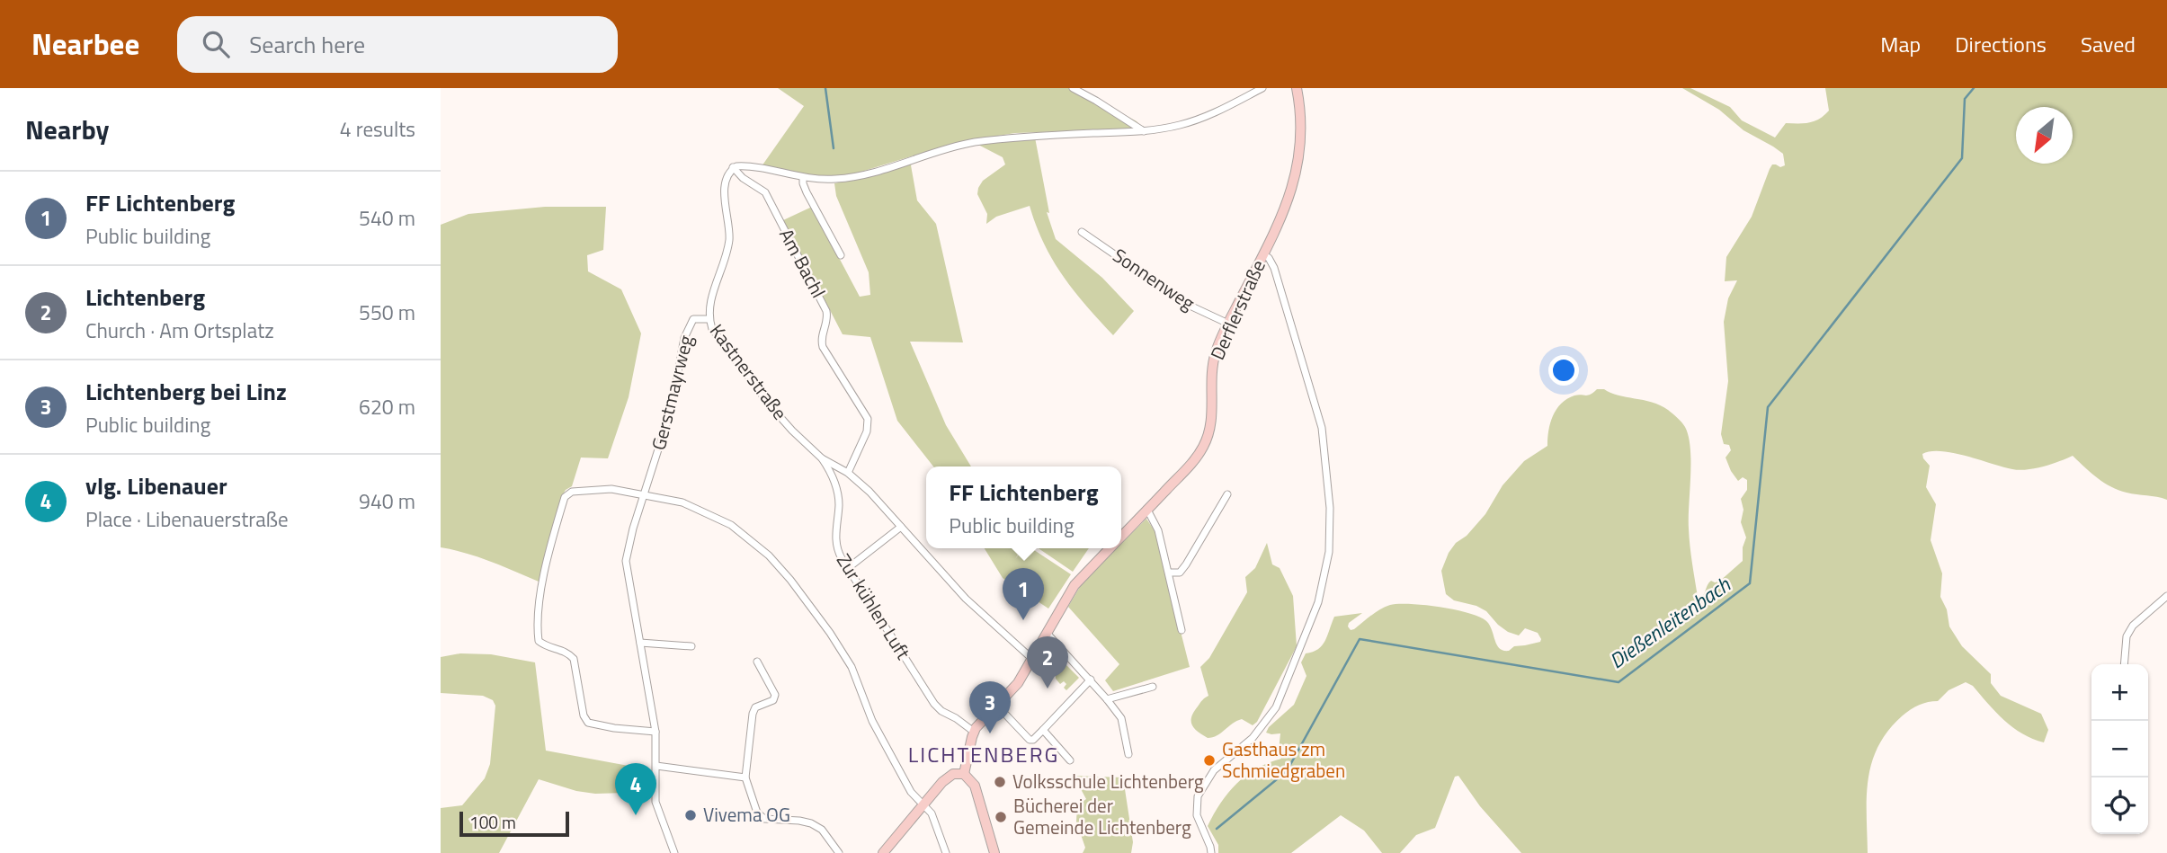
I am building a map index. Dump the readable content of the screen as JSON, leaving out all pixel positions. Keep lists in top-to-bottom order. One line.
{"streets":{"street":["Am Bachl","Sonnenweg","Derflerstraße","Kastnerstraße","Gerstmayrweg","Zur kühlen Luft"]},"crossings":[["Am Bachl","Kastnerstraße"],["Sonnenweg","Derflerstraße"],["Derflerstraße","Kastnerstraße"],["Derflerstraße","Zur kühlen Luft"],["Kastnerstraße","Gerstmayrweg"],["Kastnerstraße","Zur kühlen Luft"]],"districts":["LICHTENBERG"],"water":["Dießenleitenbach"],"places":["Gasthaus zm Schmiedgraben","Volksschule Lichtenberg","Vivema OG","Bücherei der Gemeinde Lichtenberg"],"scale_bar":"100 m","north":"bottom left","page":{"header":"Nearbee","search":"Search here","nav":["Map","Directions","Saved"],"heading":["Nearby","4 results"],"list":[{"mark":"1","name":"FF Lichtenberg","note":"Public building","value":"540 m"},{"mark":"2","name":"Lichtenberg","note":"Church · Am Ortsplatz","value":"550 m"},{"mark":"3","name":"Lichtenberg bei Linz","note":"Public building","value":"620 m"},{"mark":"4","name":"vlg. Libenauer","note":"Place · Libenauerstraße","value":"940 m"}],"popup":["FF Lichtenberg","Public building"],"pins":["1","2","3","4"],"map_buttons":["+","−"],"scale":"100 m"}}
